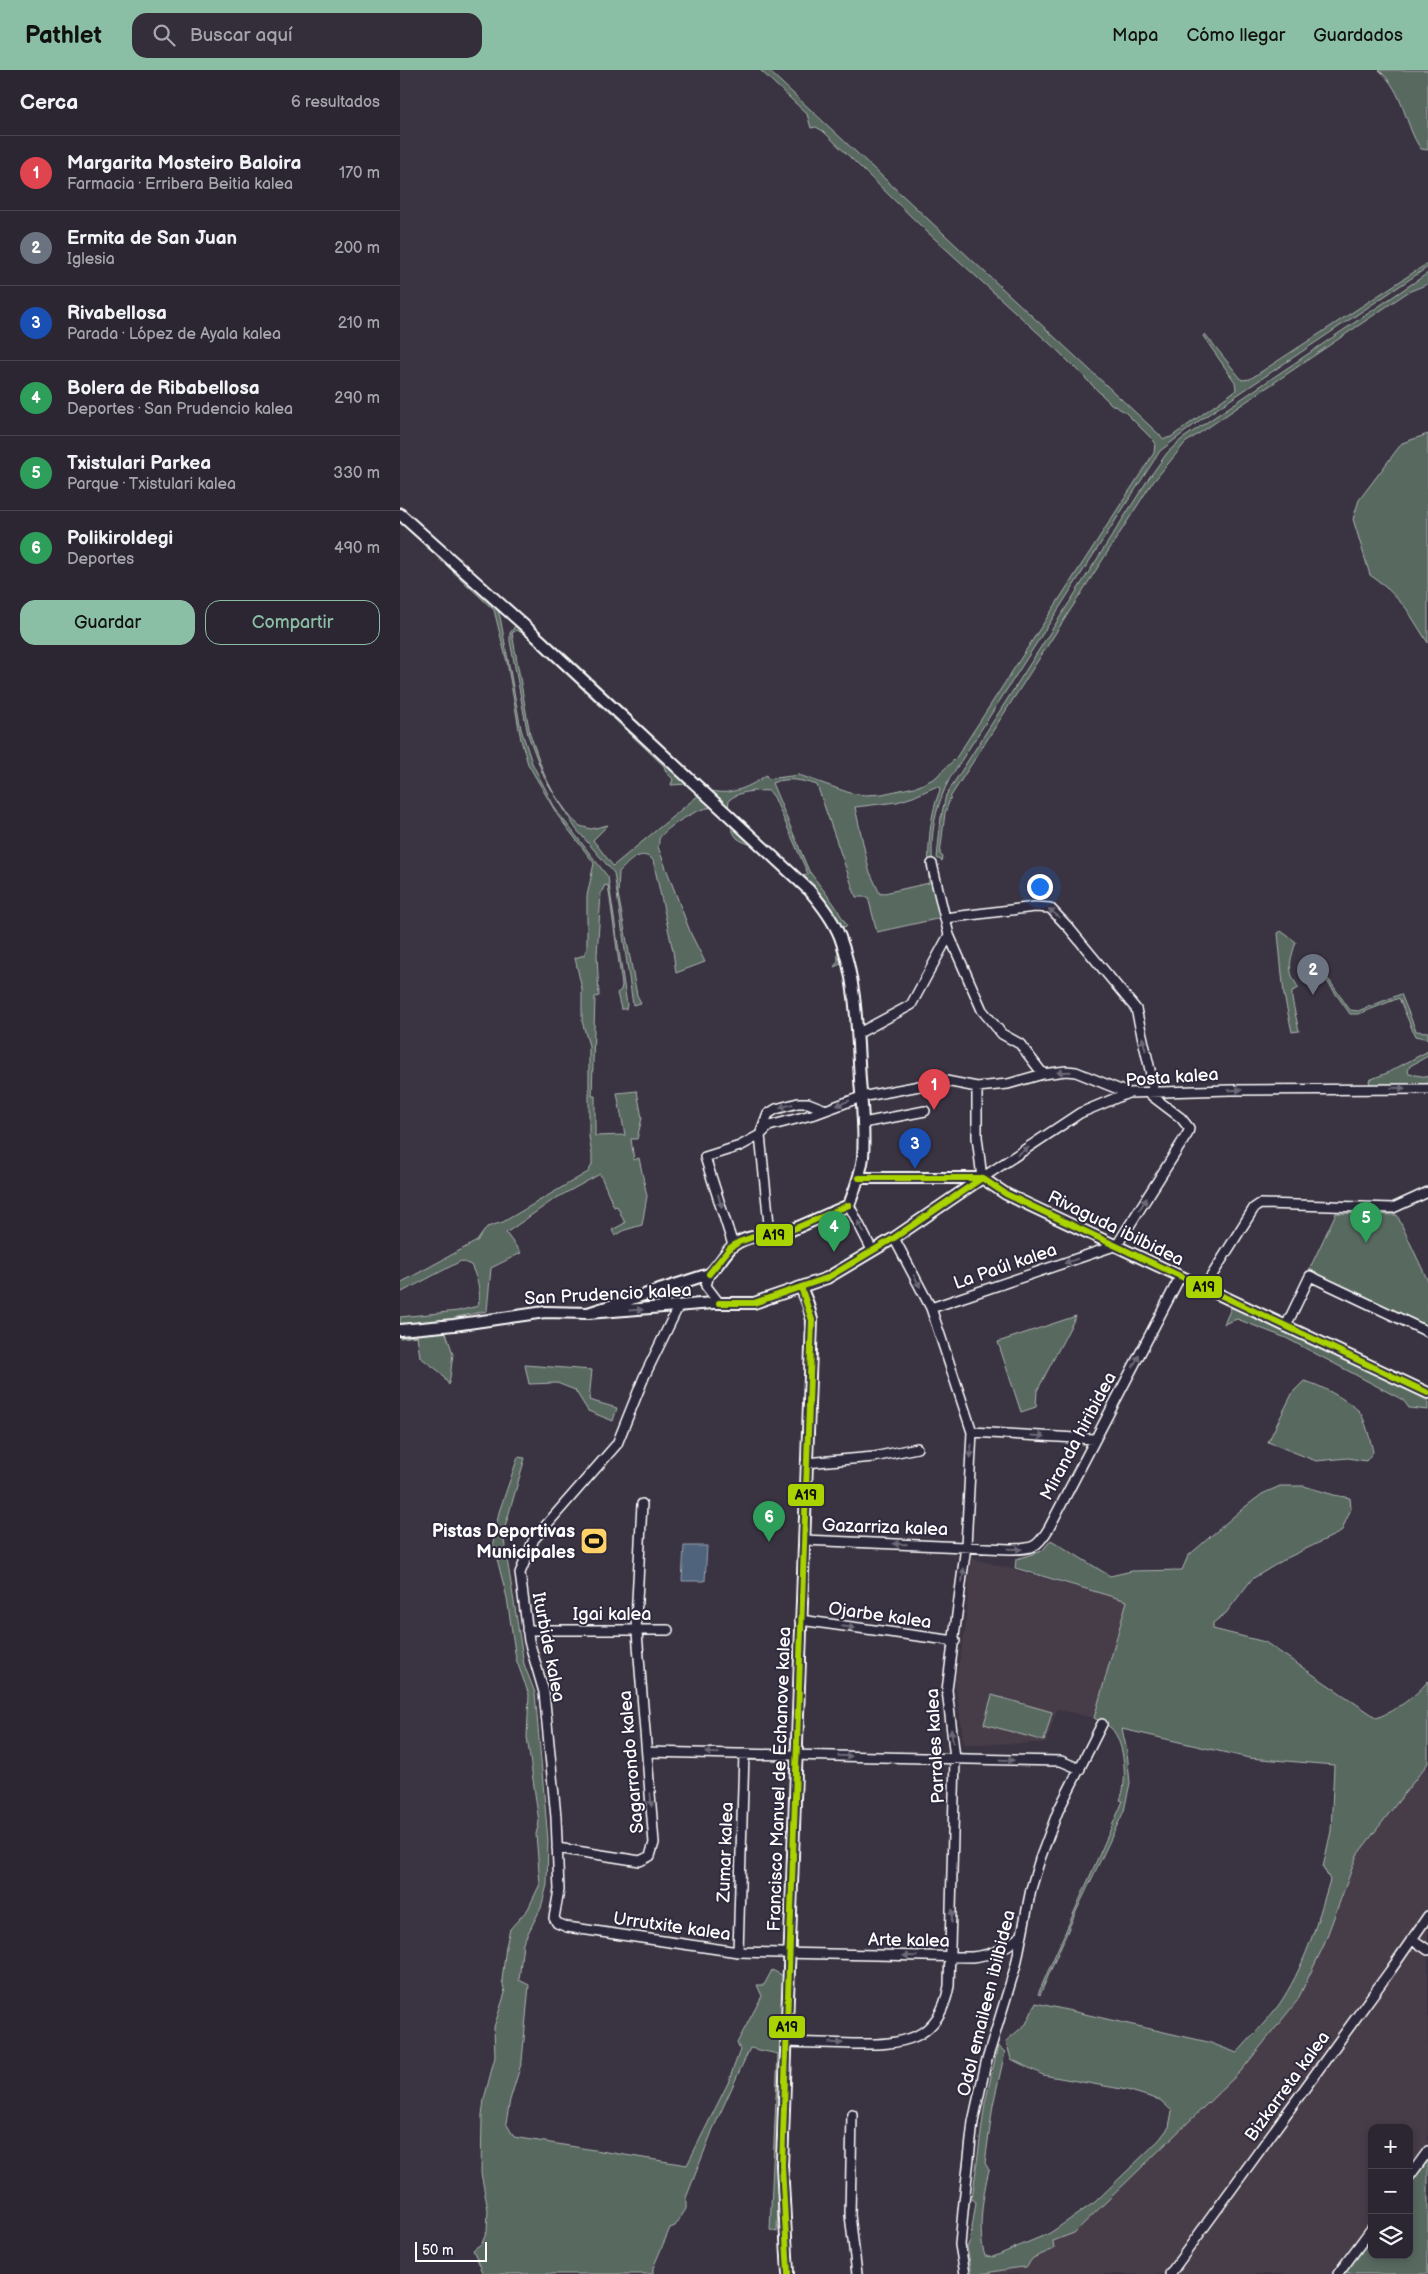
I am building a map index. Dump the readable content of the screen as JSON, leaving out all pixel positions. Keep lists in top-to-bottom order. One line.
{"streets":{"street":["Posta kalea","Rivaguda ibilbidea","La Paúl kalea","San Prudencio kalea","Miranda hiribidea","Gazarriza kalea","Igai kalea","Ojarbe kalea","Iturbide kalea","Parrales kalea","Sagarrondo kalea","Francisco Manuel de Echanove kalea","Zumar kalea","Urrutxite kalea","Arte kalea","Odol emaileen ibilbidea","Bizkarreta kalea"]},"crossings":[["Posta kalea","Rivaguda ibilbidea"],["Posta kalea","San Prudencio kalea"],["Posta kalea","Parrales kalea"],["Rivaguda ibilbidea","La Paúl kalea"],["Rivaguda ibilbidea","Miranda hiribidea"],["La Paúl kalea","Parrales kalea"],["San Prudencio kalea","Iturbide kalea"],["San Prudencio kalea","Francisco Manuel de Echanove kalea"],["Miranda hiribidea","Gazarriza kalea"],["Miranda hiribidea","Parrales kalea"],["Gazarriza kalea","Parrales kalea"],["Gazarriza kalea","Francisco Manuel de Echanove kalea"],["Igai kalea","Iturbide kalea"],["Igai kalea","Sagarrondo kalea"],["Ojarbe kalea","Parrales kalea"],["Ojarbe kalea","Francisco Manuel de Echanove kalea"],["Iturbide kalea","Sagarrondo kalea"],["Iturbide kalea","Urrutxite kalea"],["Parrales kalea","Francisco Manuel de Echanove kalea"],["Parrales kalea","Arte kalea"],["Francisco Manuel de Echanove kalea","Urrutxite kalea"],["Francisco Manuel de Echanove kalea","Arte kalea"],["Zumar kalea","Urrutxite kalea"],["Urrutxite kalea","Arte kalea"],["Arte kalea","Odol emaileen ibilbidea"]],"one_way":["La Paúl kalea","Miranda hiribidea","Gazarriza kalea","Ojarbe kalea","Arte kalea"],"places":{"sports":["Pistas Deportivas Municipales"]},"lines":["transit line A19"],"scale_bar":"50 m","page":{"header":"Pathlet","search":"Buscar aquí","nav":["Mapa","Cómo llegar","Guardados"],"heading":["Cerca","6 resultados"],"list":[{"mark":"1","name":"Margarita Mosteiro Baloira","note":"Farmacia · Erribera Beitia kalea","value":"170 m"},{"mark":"2","name":"Ermita de San Juan","note":"Iglesia","value":"200 m"},{"mark":"3","name":"Rivabellosa","note":"Parada · López de Ayala kalea","value":"210 m"},{"mark":"4","name":"Bolera de Ribabellosa","note":"Deportes · San Prudencio kalea","value":"290 m"},{"mark":"5","name":"Txistulari Parkea","note":"Parque · Txistulari kalea","value":"330 m"},{"mark":"6","name":"Polikiroldegi","note":"Deportes","value":"490 m"}],"buttons":["Guardar","Compartir"],"pins":["2","1","3","5","4","6"],"map_buttons":["+","−"],"scale":"50 m"}}
